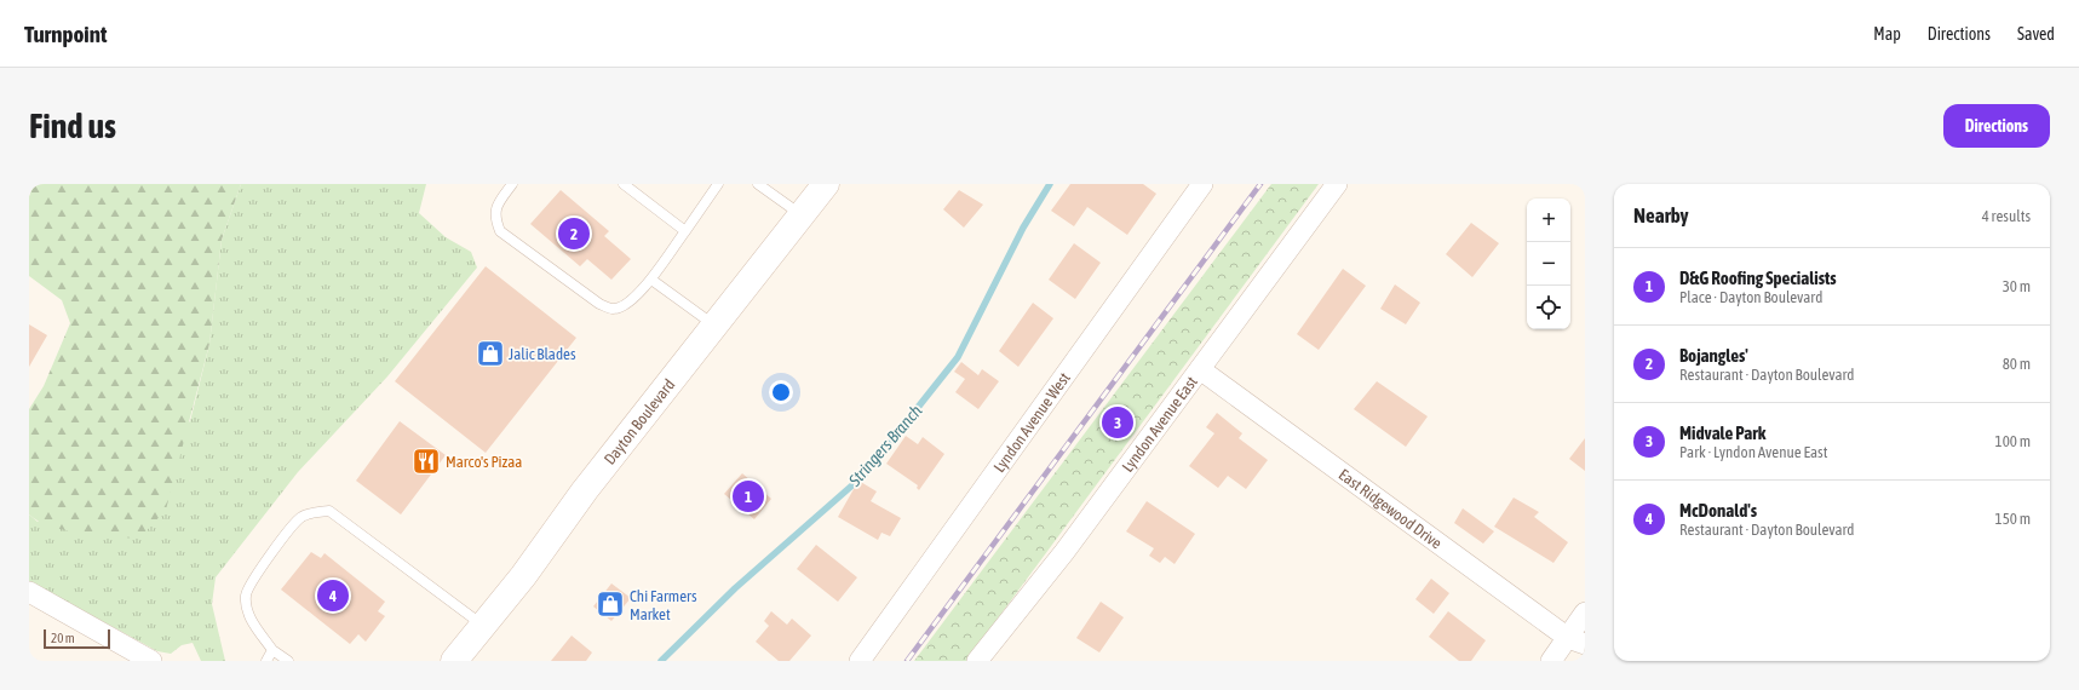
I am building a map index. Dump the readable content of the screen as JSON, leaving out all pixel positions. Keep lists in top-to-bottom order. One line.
{"streets":{"main road":["Dayton Boulevard"],"street":["Lyndon Avenue West","Lyndon Avenue East","East Ridgewood Drive"]},"crossings":[["Lyndon Avenue East","East Ridgewood Drive"]],"water":["Stringers Branch"],"places":{"shop":["Jalic Blades","Chi Farmers Market"],"restaurant":["Marco's Pizaa"]},"scale_bar":"20 m","page":{"header":"Turnpoint","nav":["Map","Directions","Saved"],"buttons":"Directions","title":"Find us","heading":["Nearby","4 results"],"map_buttons":["+","−"],"pins":["2","3","1","4"],"list":[{"mark":"1","name":"D&G Roofing Specialists","note":"Place · Dayton Boulevard","value":"30 m"},{"mark":"2","name":"Bojangles'","note":"Restaurant · Dayton Boulevard","value":"80 m"},{"mark":"3","name":"Midvale Park","note":"Park · Lyndon Avenue East","value":"100 m"},{"mark":"4","name":"McDonald's","note":"Restaurant · Dayton Boulevard","value":"150 m"}],"scale":"20 m"}}
